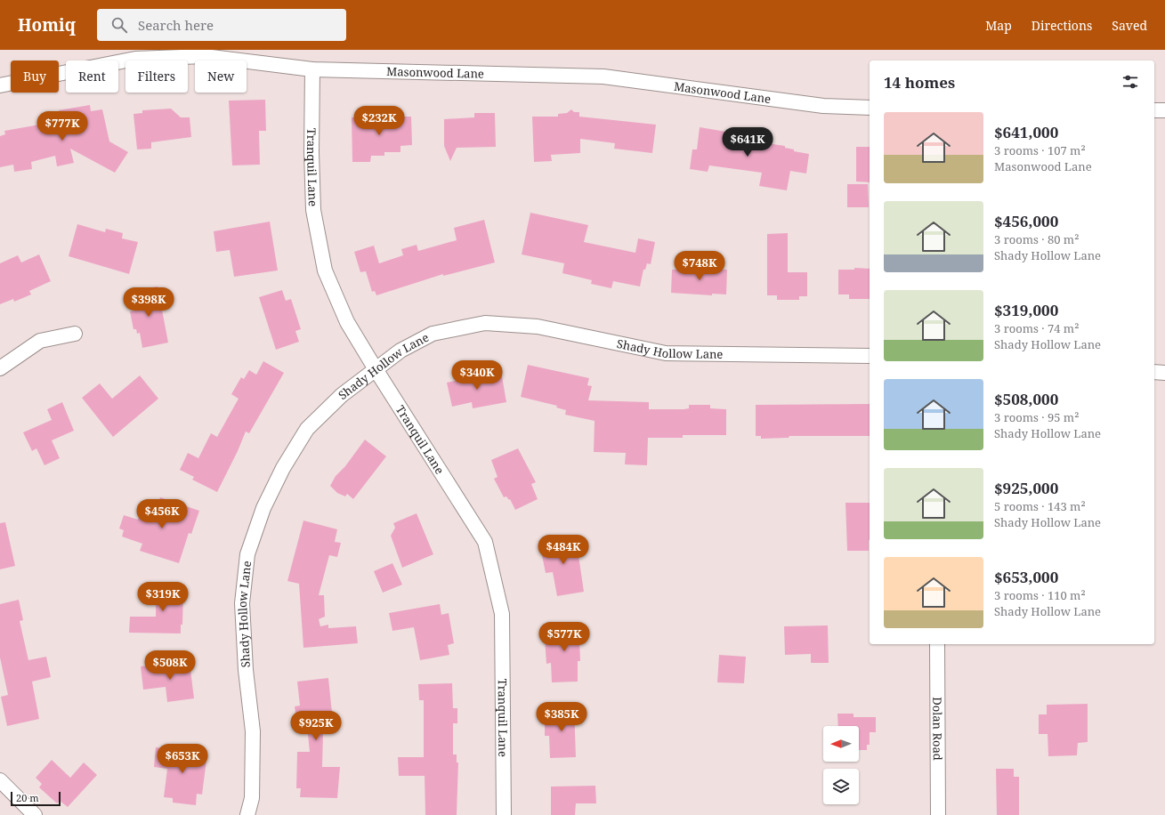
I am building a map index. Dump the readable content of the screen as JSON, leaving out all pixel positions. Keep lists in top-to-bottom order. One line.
{"streets":{"street":["Masonwood Lane","Tranquil Lane","Shady Hollow Lane","Dolan Road"]},"crossings":[["Masonwood Lane","Tranquil Lane"],["Tranquil Lane","Shady Hollow Lane"]],"scale_bar":"20 m","north":"left","page":{"header":"Homiq","search":"Search here","nav":["Map","Directions","Saved"],"chip":["Buy","Rent","Filters","New"],"heading":"14 homes","list":[{"name":"$641,000","note":"3 rooms · 107 m² · Masonwood Lane"},{"name":"$456,000","note":"3 rooms · 80 m² · Shady Hollow Lane"},{"name":"$319,000","note":"3 rooms · 74 m² · Shady Hollow Lane"},{"name":"$508,000","note":"3 rooms · 95 m² · Shady Hollow Lane"},{"name":"$925,000","note":"5 rooms · 143 m² · Shady Hollow Lane"},{"name":"$653,000","note":"3 rooms · 110 m² · Shady Hollow Lane"}],"price":["$232K","$777K","$641K","$748K","$398K","$340K","$456K","$484K","$319K","$577K","$508K","$385K","$925K","$653K"],"scale":"20 m"}}
